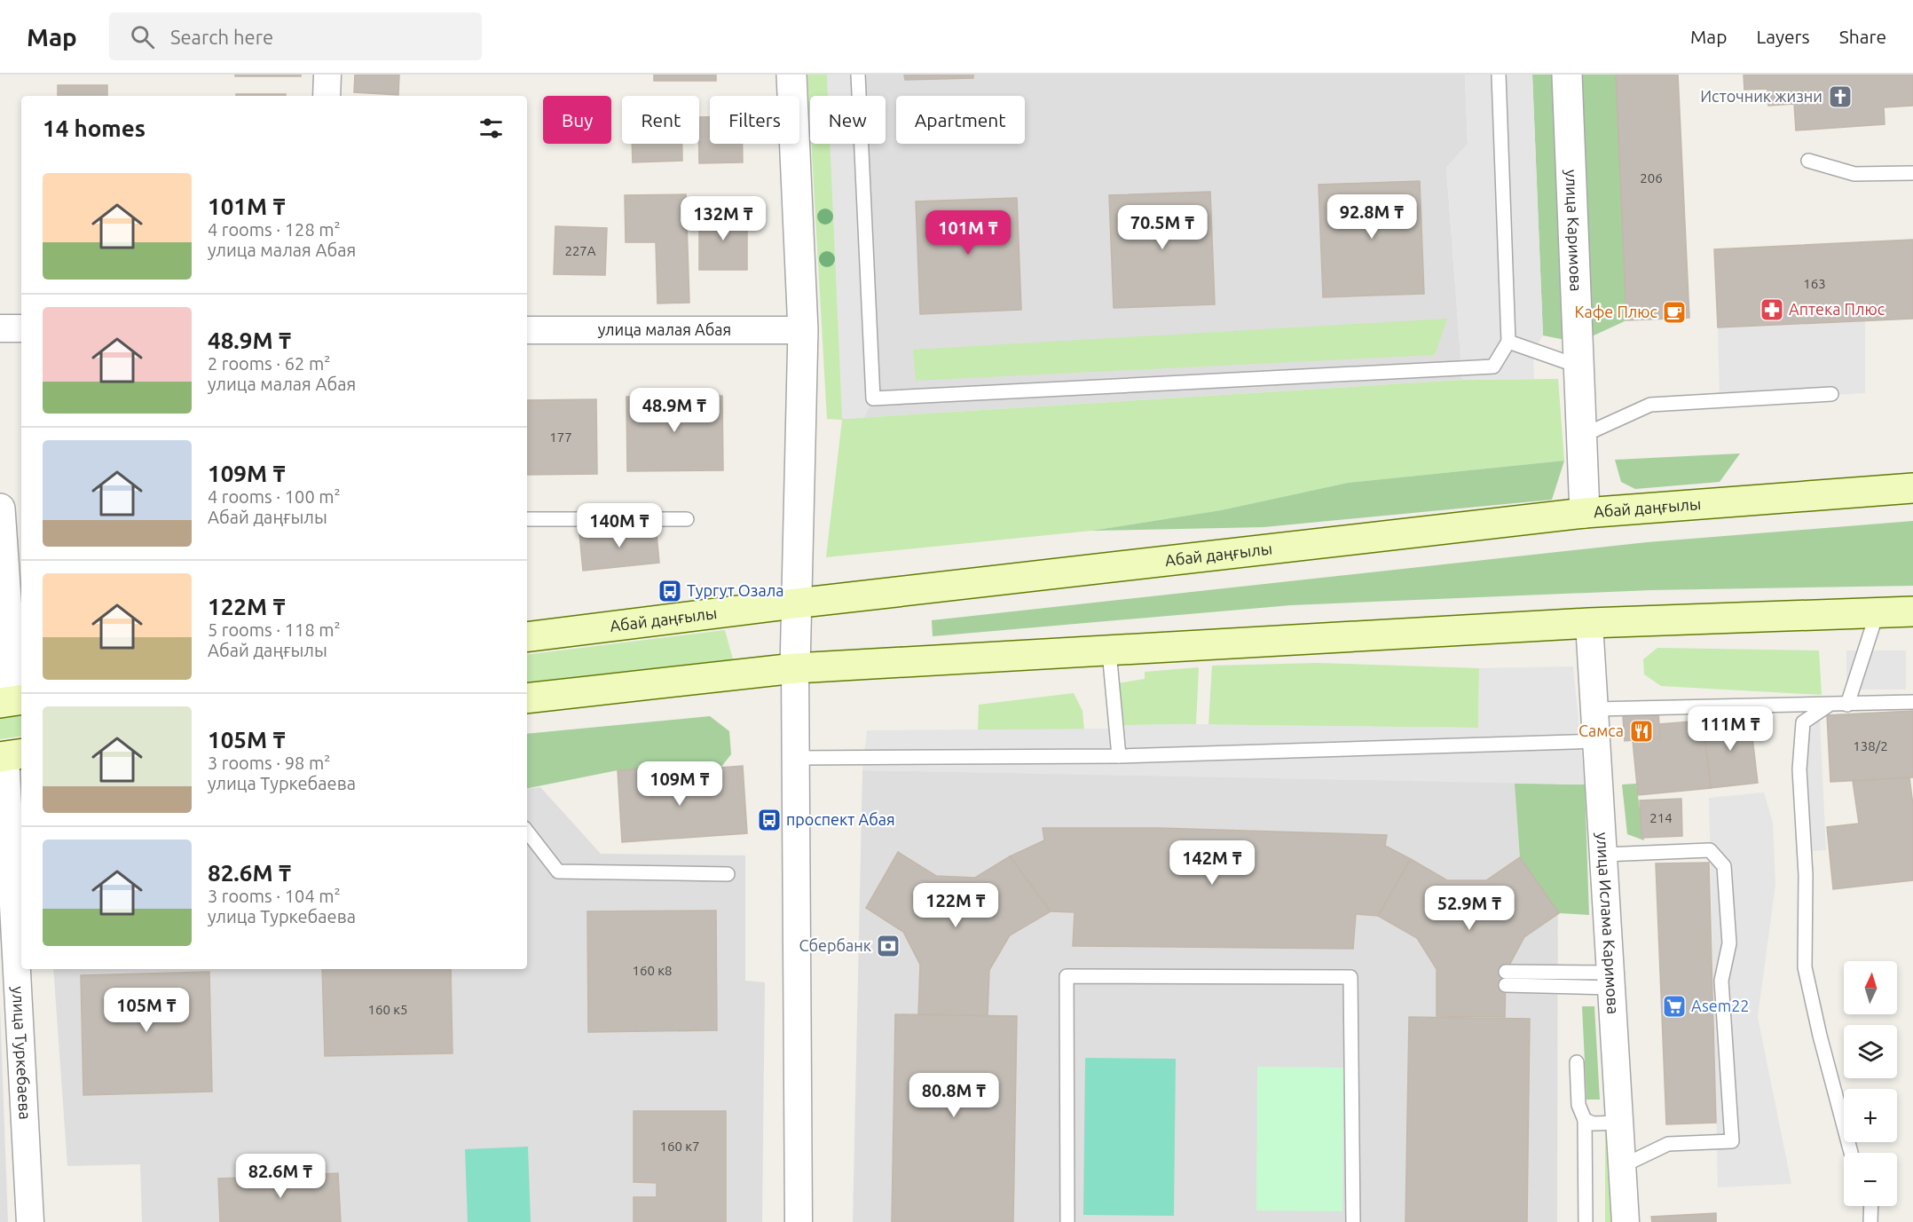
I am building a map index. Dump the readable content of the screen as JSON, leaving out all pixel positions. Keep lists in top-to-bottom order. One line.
{"streets":{"main road":["Абай даңғылы"],"street":["улица Каримова","улица малая Абая","улица Ислама Каримова","улица Туркебаева"]},"crossings":[["улица Каримова","Абай даңғылы"]],"places":{"church":["Источник жизни"],"pharmacy":["Аптека Плюс"],"cafe":["Кафе Плюс"],"bus stop":["Тургут Озала","проспект Абая"],"restaurant":["Самса"],"bank":["Сбербанк"],"supermarket":["Asem22"]},"house_numbers":["206","227А","163","177","138/2","214","160 к8","160 к5","160 к7"],"north":"top","page":{"header":"Map","search":"Search here","nav":["Map","Layers","Share"],"chip":["Buy","Rent","Filters","New","Apartment"],"heading":"14 homes","list":[{"name":"101M ₸","note":"4 rooms · 128 m² · улица малая Абая"},{"name":"48.9M ₸","note":"2 rooms · 62 m² · улица малая Абая"},{"name":"109M ₸","note":"4 rooms · 100 m² · Абай даңғылы"},{"name":"122M ₸","note":"5 rooms · 118 m² · Абай даңғылы"},{"name":"105M ₸","note":"3 rooms · 98 m² · улица Туркебаева"},{"name":"82.6M ₸","note":"3 rooms · 104 m² · улица Туркебаева"}],"price":["92.8M ₸","132M ₸","70.5M ₸","101M ₸","48.9M ₸","140M ₸","111M ₸","109M ₸","142M ₸","122M ₸","52.9M ₸","105M ₸","80.8M ₸","82.6M ₸"],"map_buttons":["+","−"]}}
